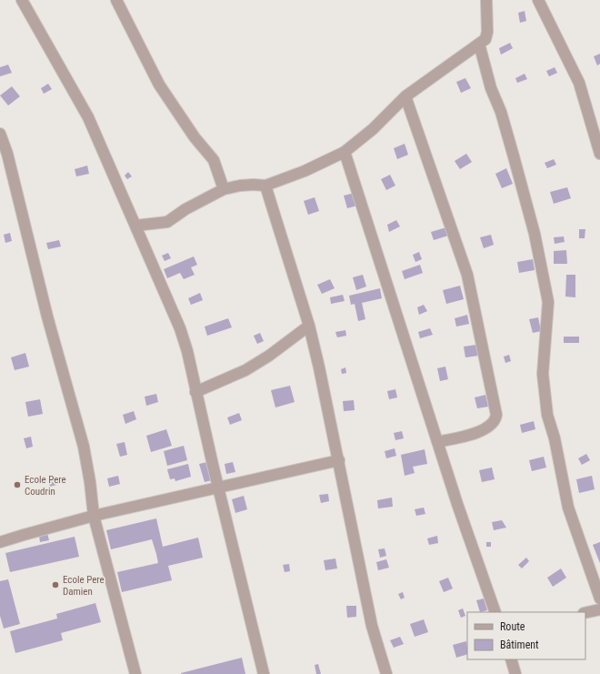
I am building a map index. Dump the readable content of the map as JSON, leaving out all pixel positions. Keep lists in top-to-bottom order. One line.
{"places":["Ecole Pere Coudrin","Ecole Pere Damien"],"legend":["Route","Bâtiment"]}
